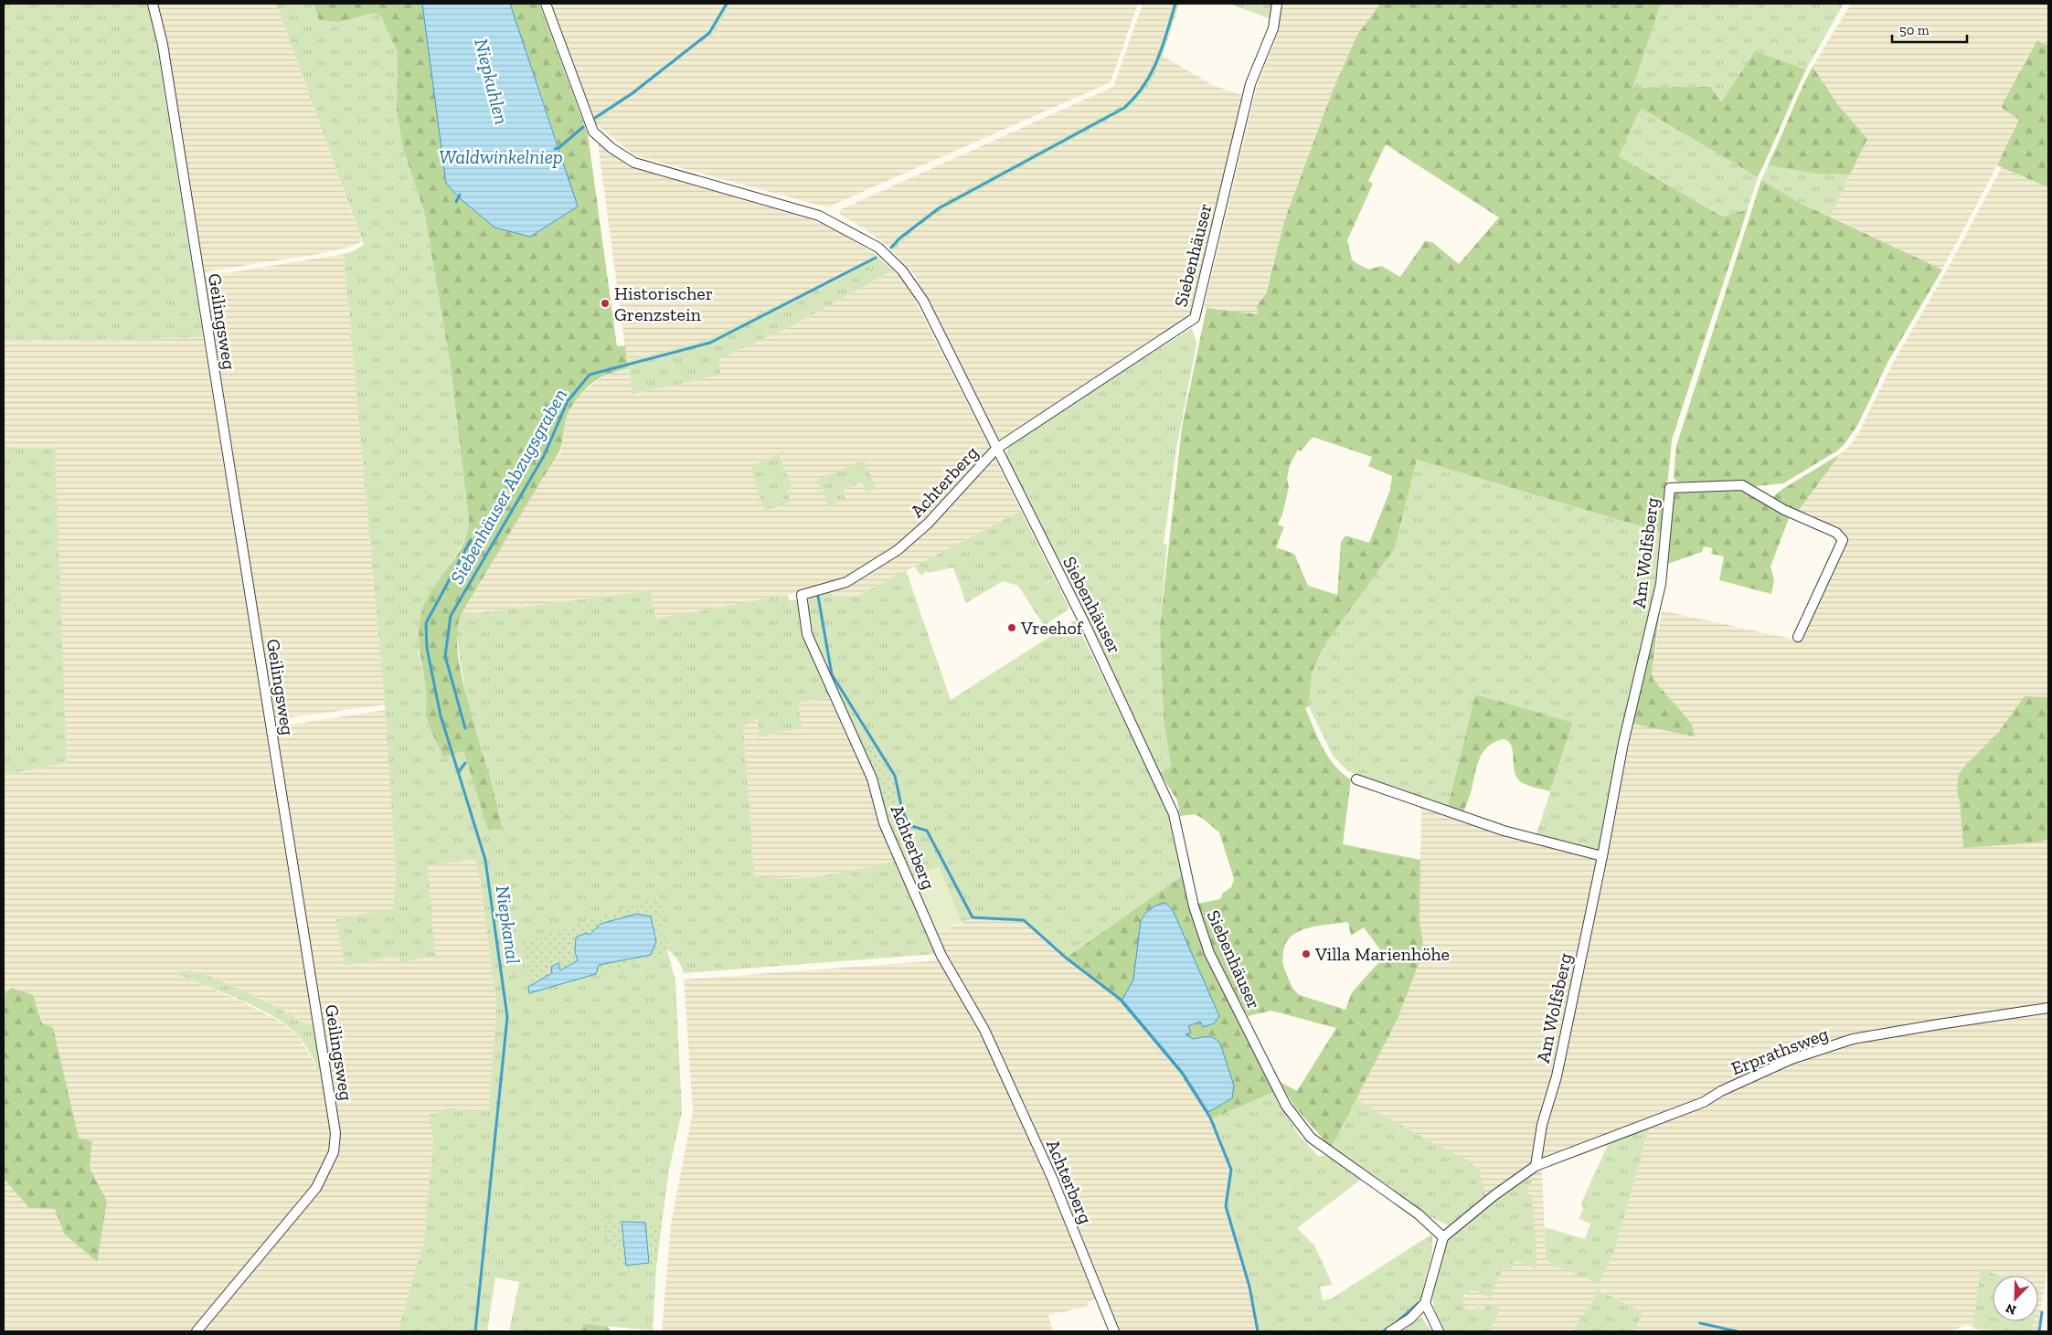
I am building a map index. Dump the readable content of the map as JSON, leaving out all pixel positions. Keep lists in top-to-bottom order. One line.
{"streets":{"street":["Siebenhäuser","Geilingsweg","Achterberg","Am Wolfsberg","Erprathsweg"]},"crossings":[["Siebenhäuser","Achterberg"],["Siebenhäuser","Erprathsweg"],["Am Wolfsberg","Erprathsweg"]],"water":["Niepkuhlen","Waldwinkelniep","Siebenhäuser Abzugsgraben","Niepkanal"],"places":["Historischer Grenzstein","Vreehof","Villa Marienhöhe"],"scale_bar":"50 m","north":"bottom left"}
